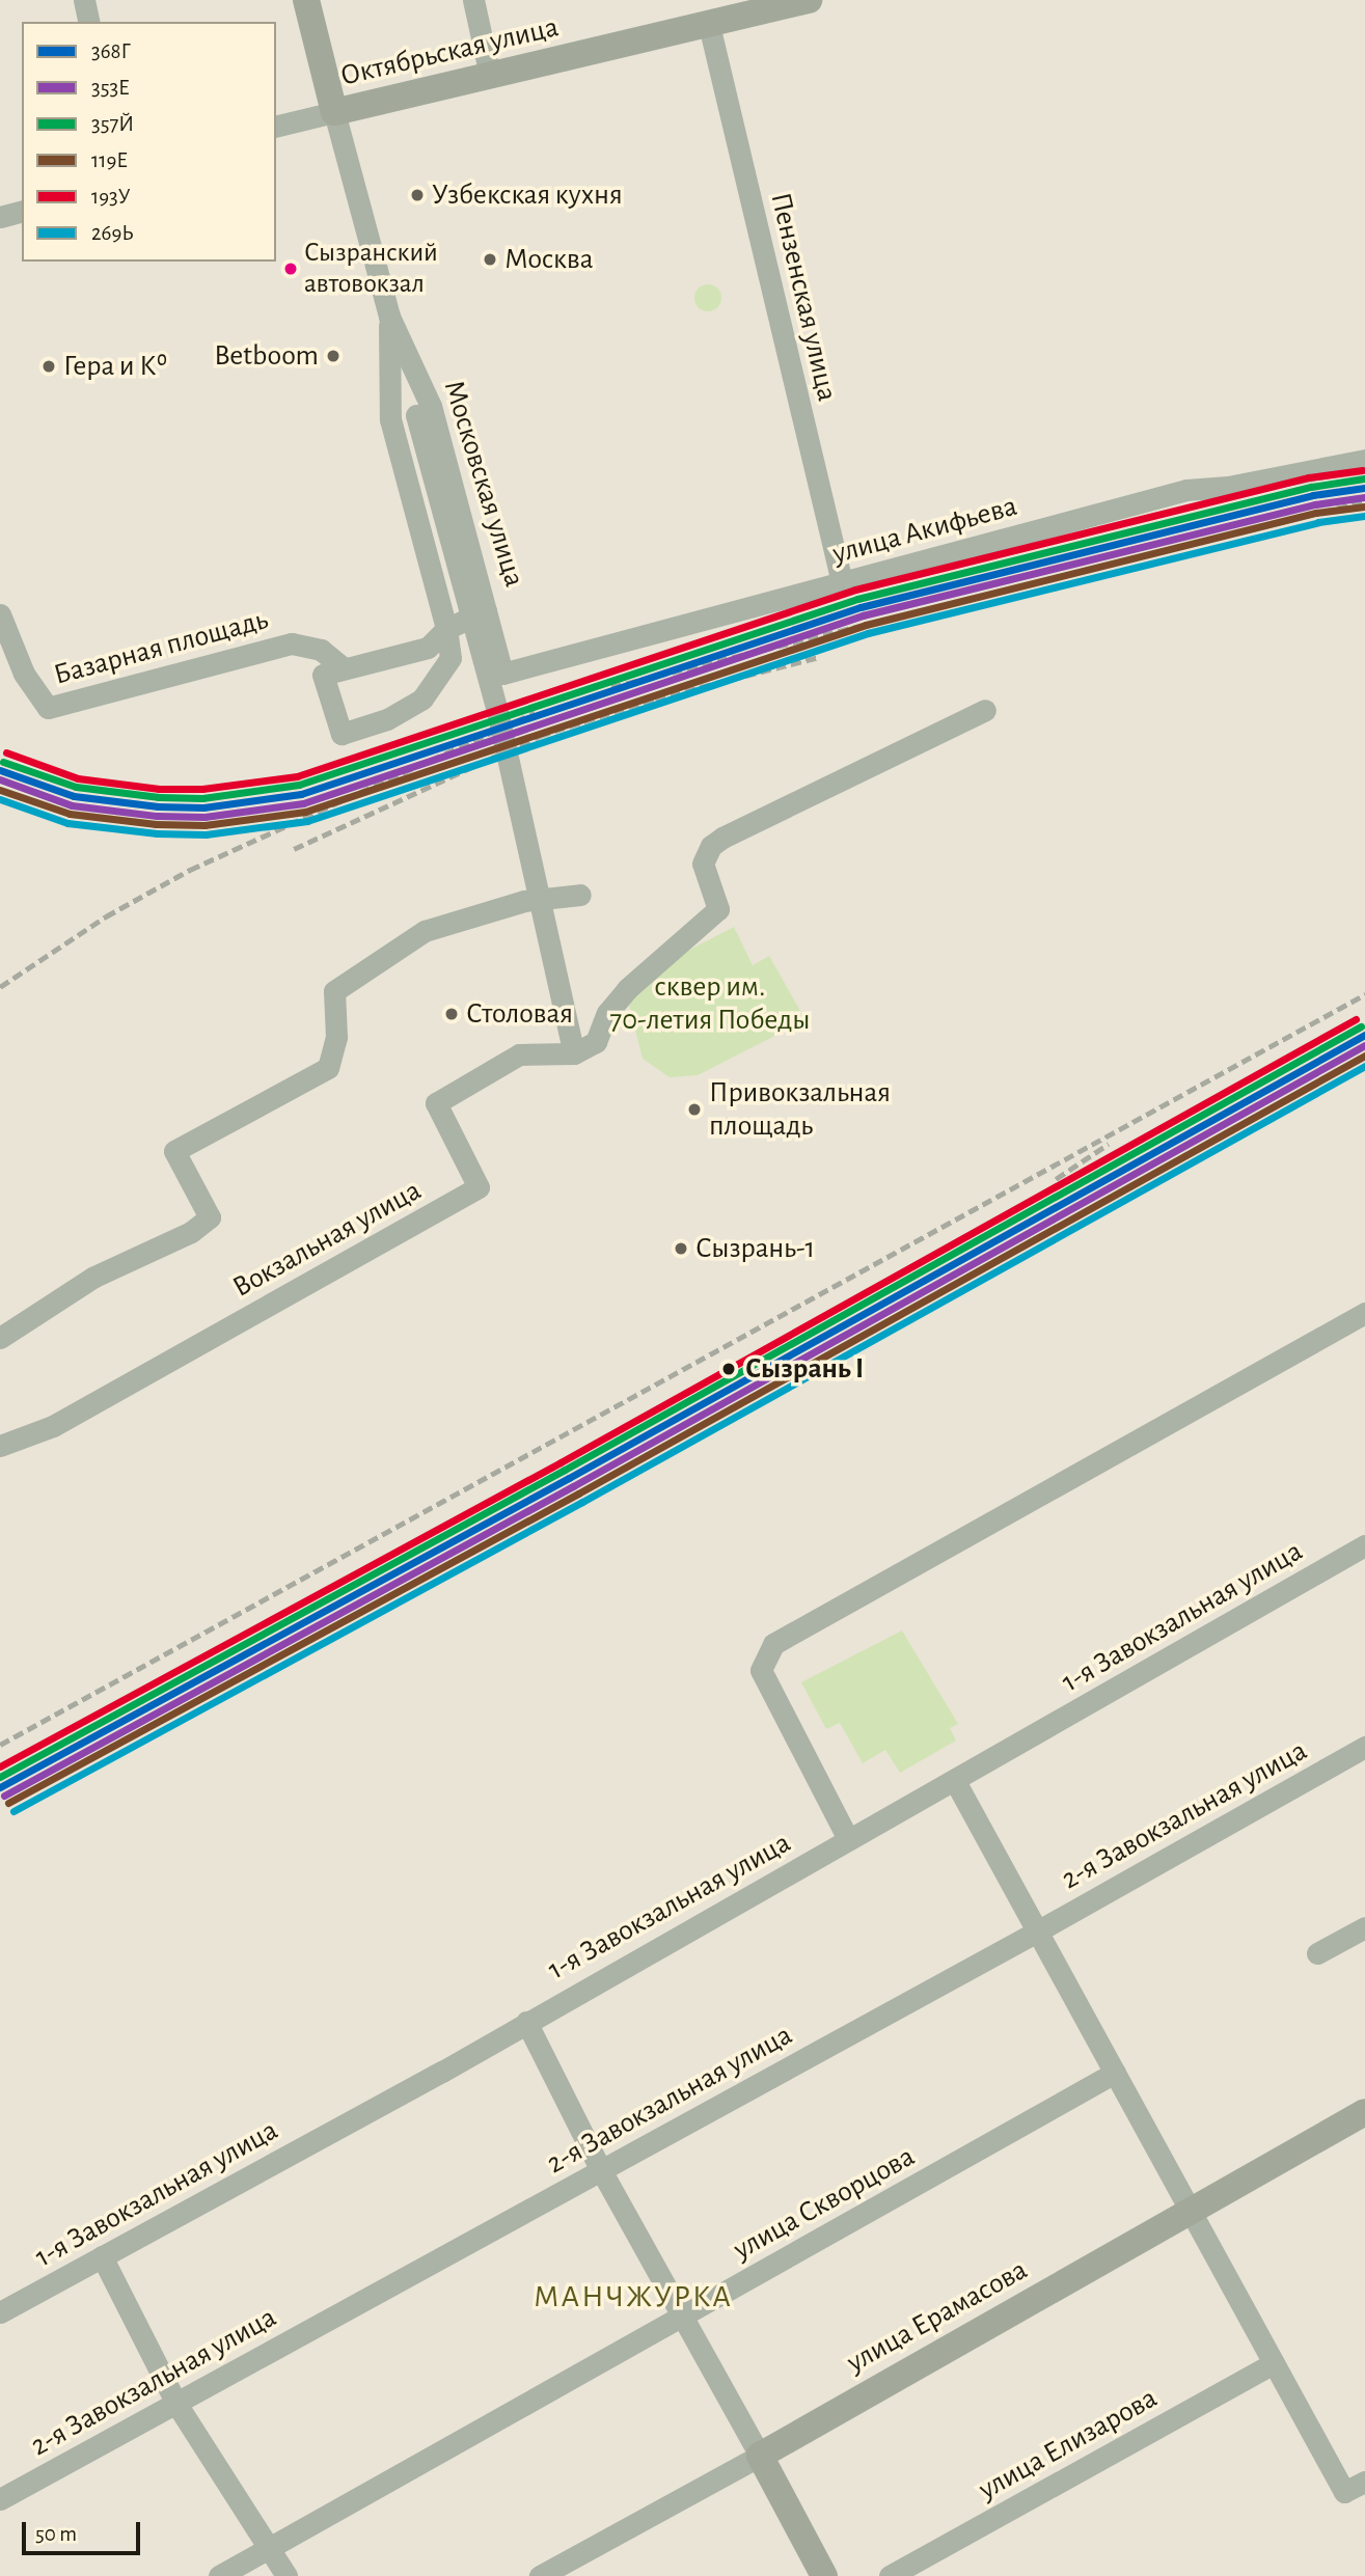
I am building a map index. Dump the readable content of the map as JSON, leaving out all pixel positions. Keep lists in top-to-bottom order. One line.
{"streets":{"main road":["Октябрьская улица","Московская улица","улица Ерамасова"],"street":["Пензенская улица","улица Акифьева","Базарная площадь","Вокзальная улица","1-я Завокзальная улица","2-я Завокзальная улица","улица Скворцова","улица Елизарова"]},"crossings":[["Октябрьская улица","Пензенская улица"],["Октябрьская улица","Московская улица"],["Пензенская улица","улица Акифьева"],["Московская улица","улица Акифьева"],["Московская улица","Базарная площадь"],["Московская улица","Вокзальная улица"]],"districts":["МАНЧЖУРКА"],"parks":["сквер им. 70-летия Победы"],"places":["Узбекская кухня","Москва","Сызранский автовокзал","Betboom","Гера и К⁰","Столовая","Привокзальная площадь","Сызрань-1","Сызрань I"],"lines":["transit line 193У","transit line 357Й","transit line 368Г","transit line 353Е","transit line 119Е","transit line 269Ь"],"legend":["368Г","353Е","357Й","119Е","193У","269Ь"],"scale_bar":"50 m"}
